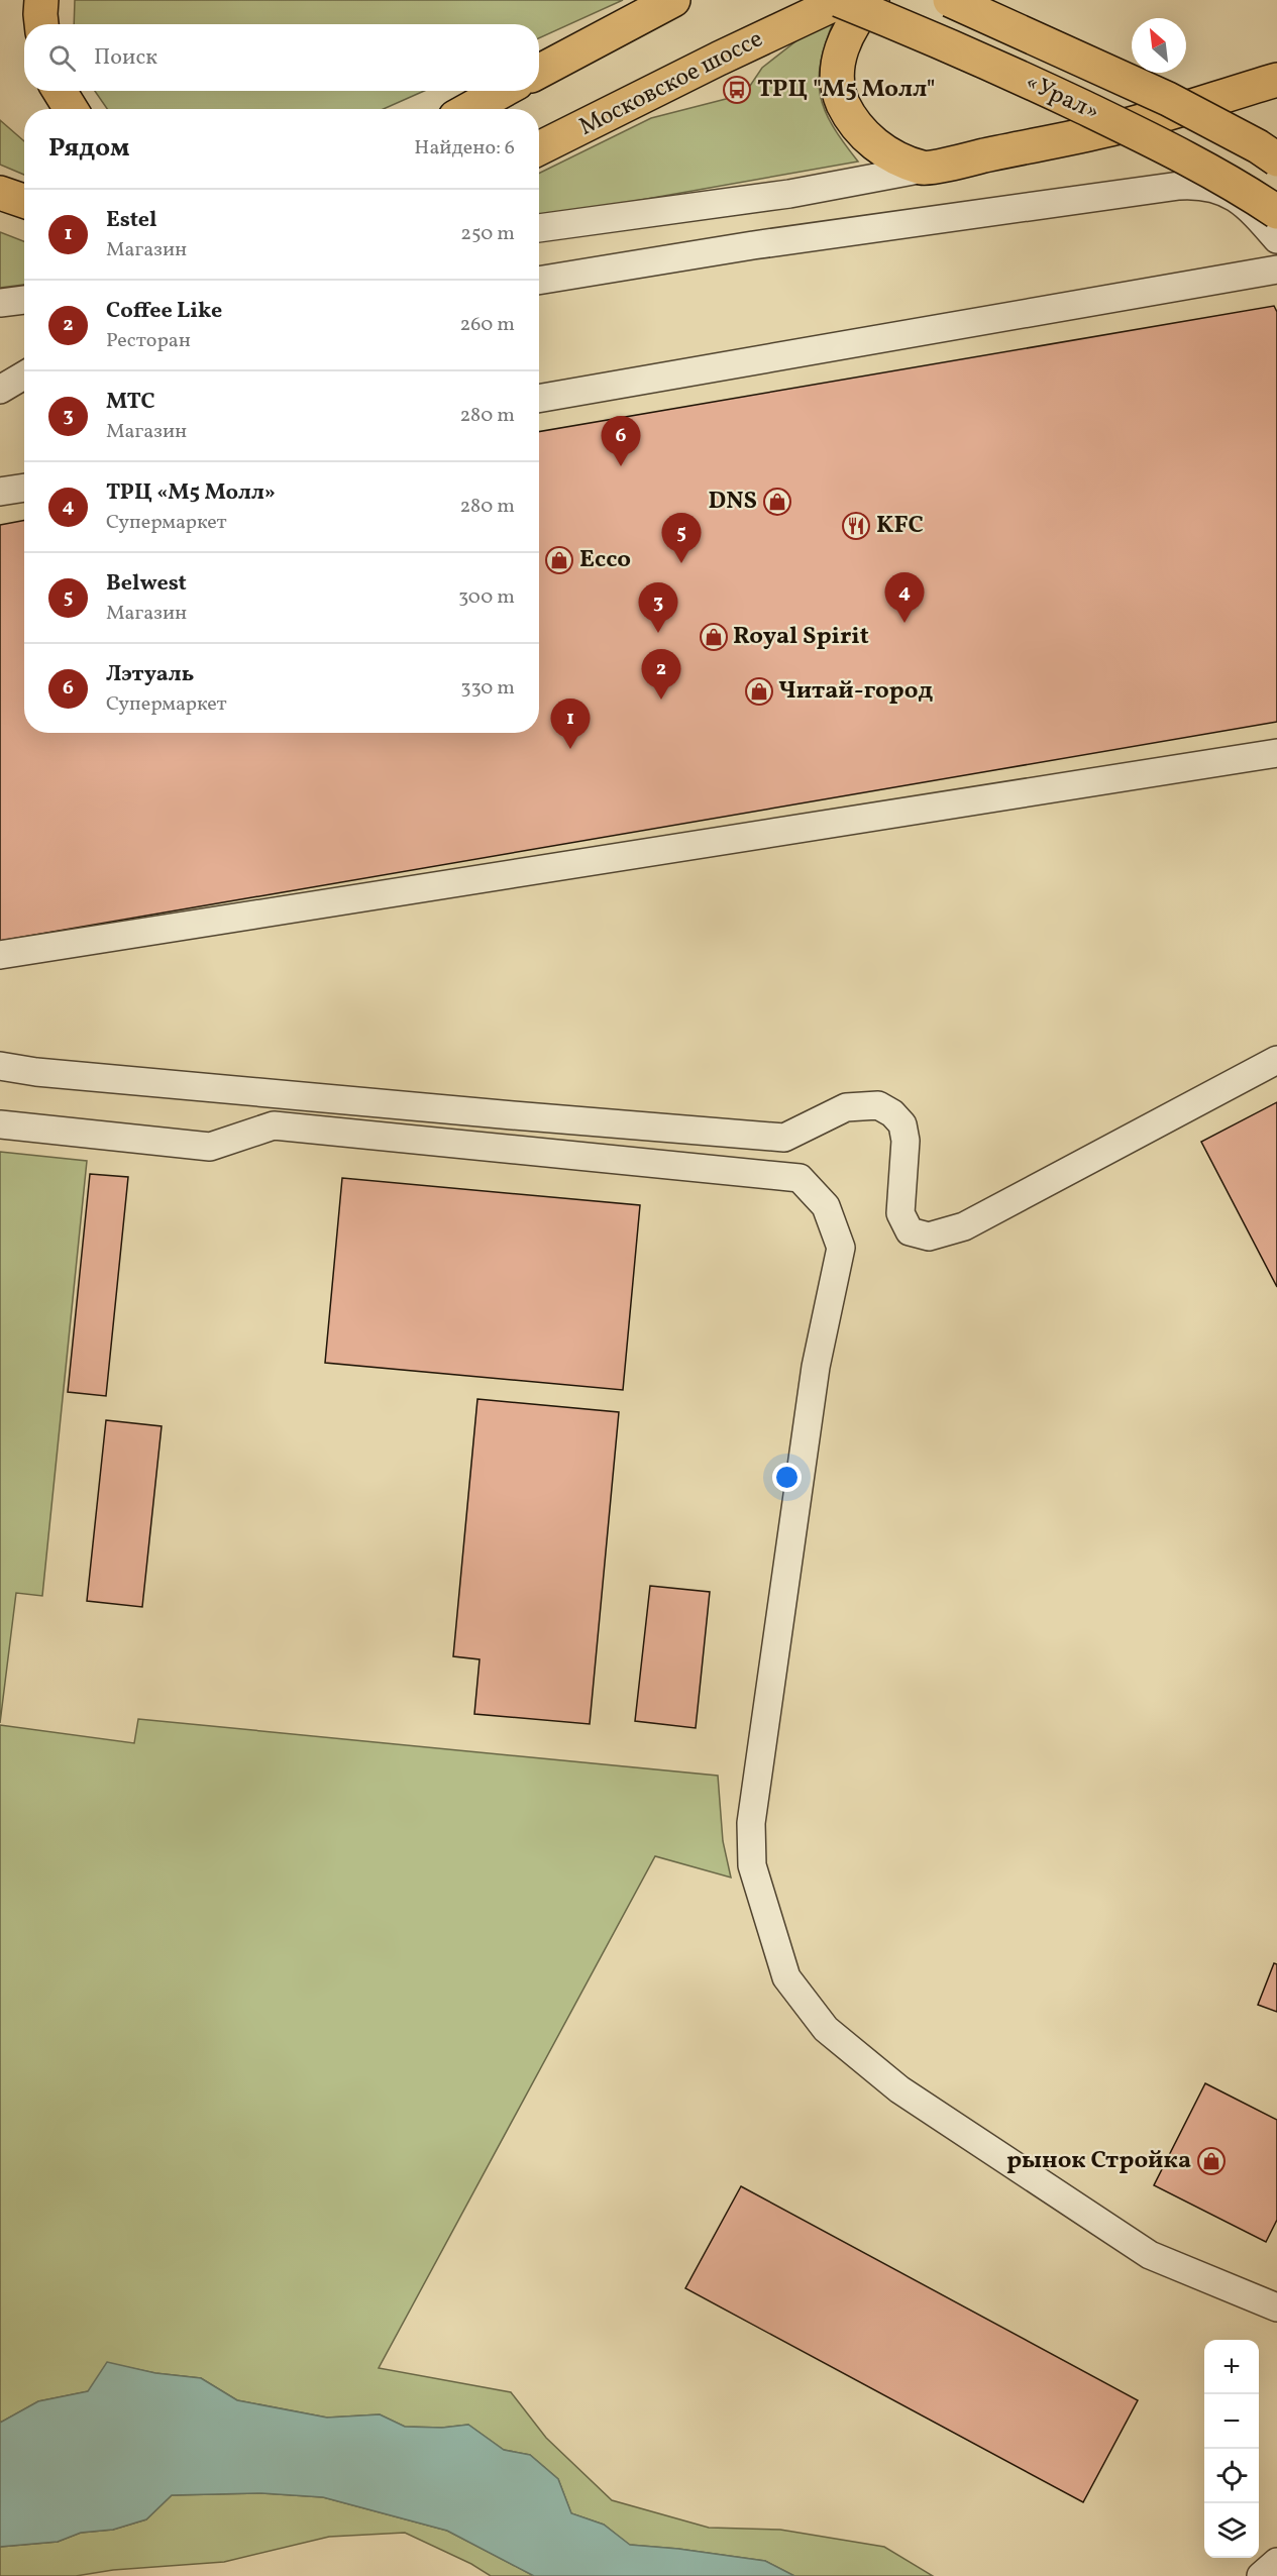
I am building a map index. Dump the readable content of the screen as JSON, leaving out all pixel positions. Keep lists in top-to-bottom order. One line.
{"streets":{"main road":["Московское шоссе","«Урал»"]},"places":{"bus stop":["ТРЦ \"М5 Молл\""],"shop":["DNS","Ecco","Royal Spirit","Читай-город","рынок Стройка"],"restaurant":["KFC"]},"north":"top left","page":{"search":"Поиск","heading":["Рядом","Найдено: 6"],"list":[{"mark":"1","name":"Estel","note":"Магазин","value":"250 m"},{"mark":"2","name":"Coffee Like","note":"Ресторан","value":"260 m"},{"mark":"3","name":"МТС","note":"Магазин","value":"280 m"},{"mark":"4","name":"ТРЦ «М5 Молл»","note":"Супермаркет","value":"280 m"},{"mark":"5","name":"Belwest","note":"Магазин","value":"300 m"},{"mark":"6","name":"Лэтуаль","note":"Супермаркет","value":"330 m"}],"pins":["6","5","4","3","2","1"],"map_buttons":["+","−"]}}
